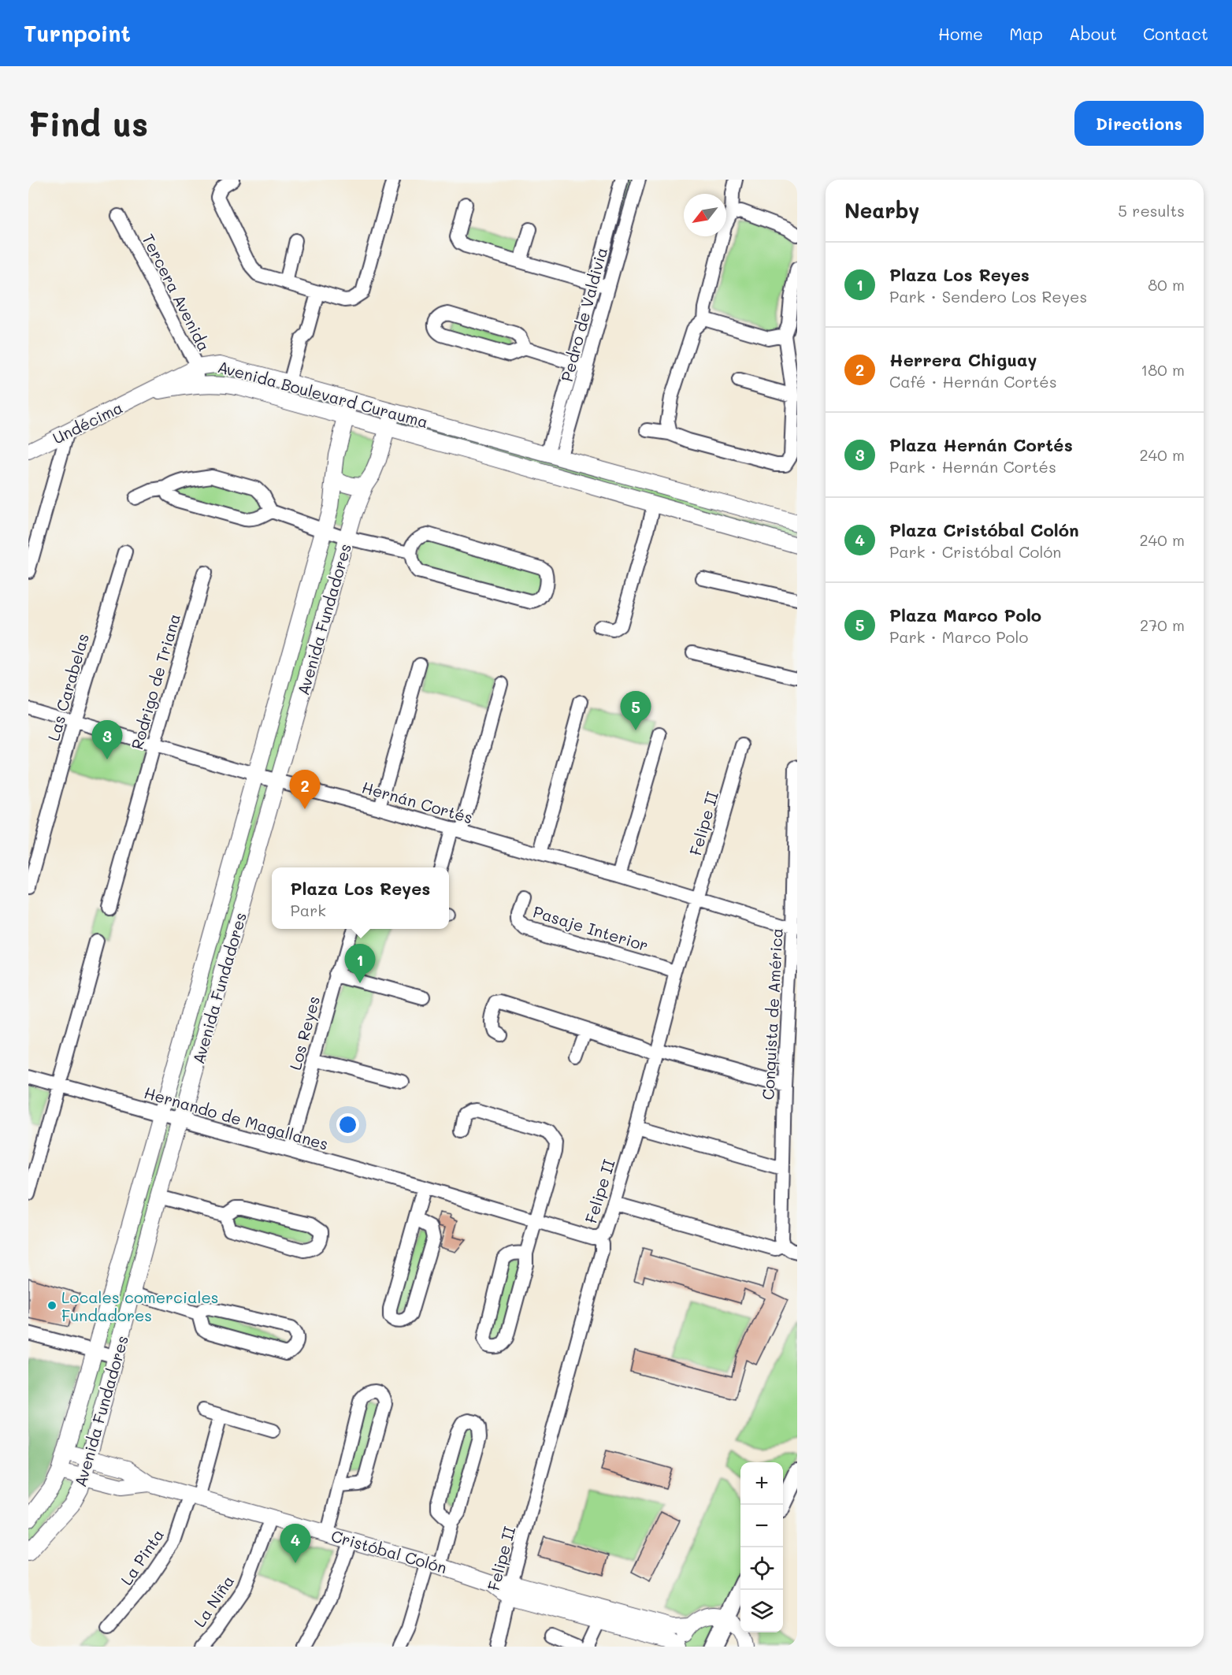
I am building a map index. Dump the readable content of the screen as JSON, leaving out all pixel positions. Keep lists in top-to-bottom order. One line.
{"streets":{"street":["Tercera Avenida","Pedro de Valdivia","Avenida Boulevard Curauma","Undécima","Avenida Fundadores","Rodrigo de Triana","Las Carabelas","Hernán Cortés","Felipe II","Pasaje Interior","Conquista de América","Los Reyes","Hernando de Magallanes","Cristóbal Colón","La Pinta","La Niña"]},"crossings":[["Tercera Avenida","Avenida Boulevard Curauma"],["Pedro de Valdivia","Avenida Boulevard Curauma"],["Avenida Boulevard Curauma","Undécima"],["Avenida Boulevard Curauma","Avenida Fundadores"],["Avenida Fundadores","Hernán Cortés"],["Avenida Fundadores","Hernando de Magallanes"],["Avenida Fundadores","Cristóbal Colón"],["Rodrigo de Triana","Hernán Cortés"],["Las Carabelas","Hernán Cortés"],["Hernán Cortés","Felipe II"],["Hernán Cortés","Conquista de América"],["Felipe II","Pasaje Interior"],["Felipe II","Hernando de Magallanes"],["Felipe II","Cristóbal Colón"],["Los Reyes","Hernando de Magallanes"],["Cristóbal Colón","La Pinta"],["Cristóbal Colón","La Niña"]],"places":["Locales comerciales Fundadores"],"north":"bottom left","page":{"header":"Turnpoint","nav":["Home","Map","About","Contact"],"buttons":"Directions","title":"Find us","heading":["Nearby","5 results"],"list":[{"mark":"1","name":"Plaza Los Reyes","note":"Park · Sendero Los Reyes","value":"80 m"},{"mark":"2","name":"Herrera Chiguay","note":"Café · Hernán Cortés","value":"180 m"},{"mark":"3","name":"Plaza Hernán Cortés","note":"Park · Hernán Cortés","value":"240 m"},{"mark":"4","name":"Plaza Cristóbal Colón","note":"Park · Cristóbal Colón","value":"240 m"},{"mark":"5","name":"Plaza Marco Polo","note":"Park · Marco Polo","value":"270 m"}],"pins":["5","3","2","1","4"],"popup":["Plaza Los Reyes","Park"],"map_buttons":["+","−"]}}
